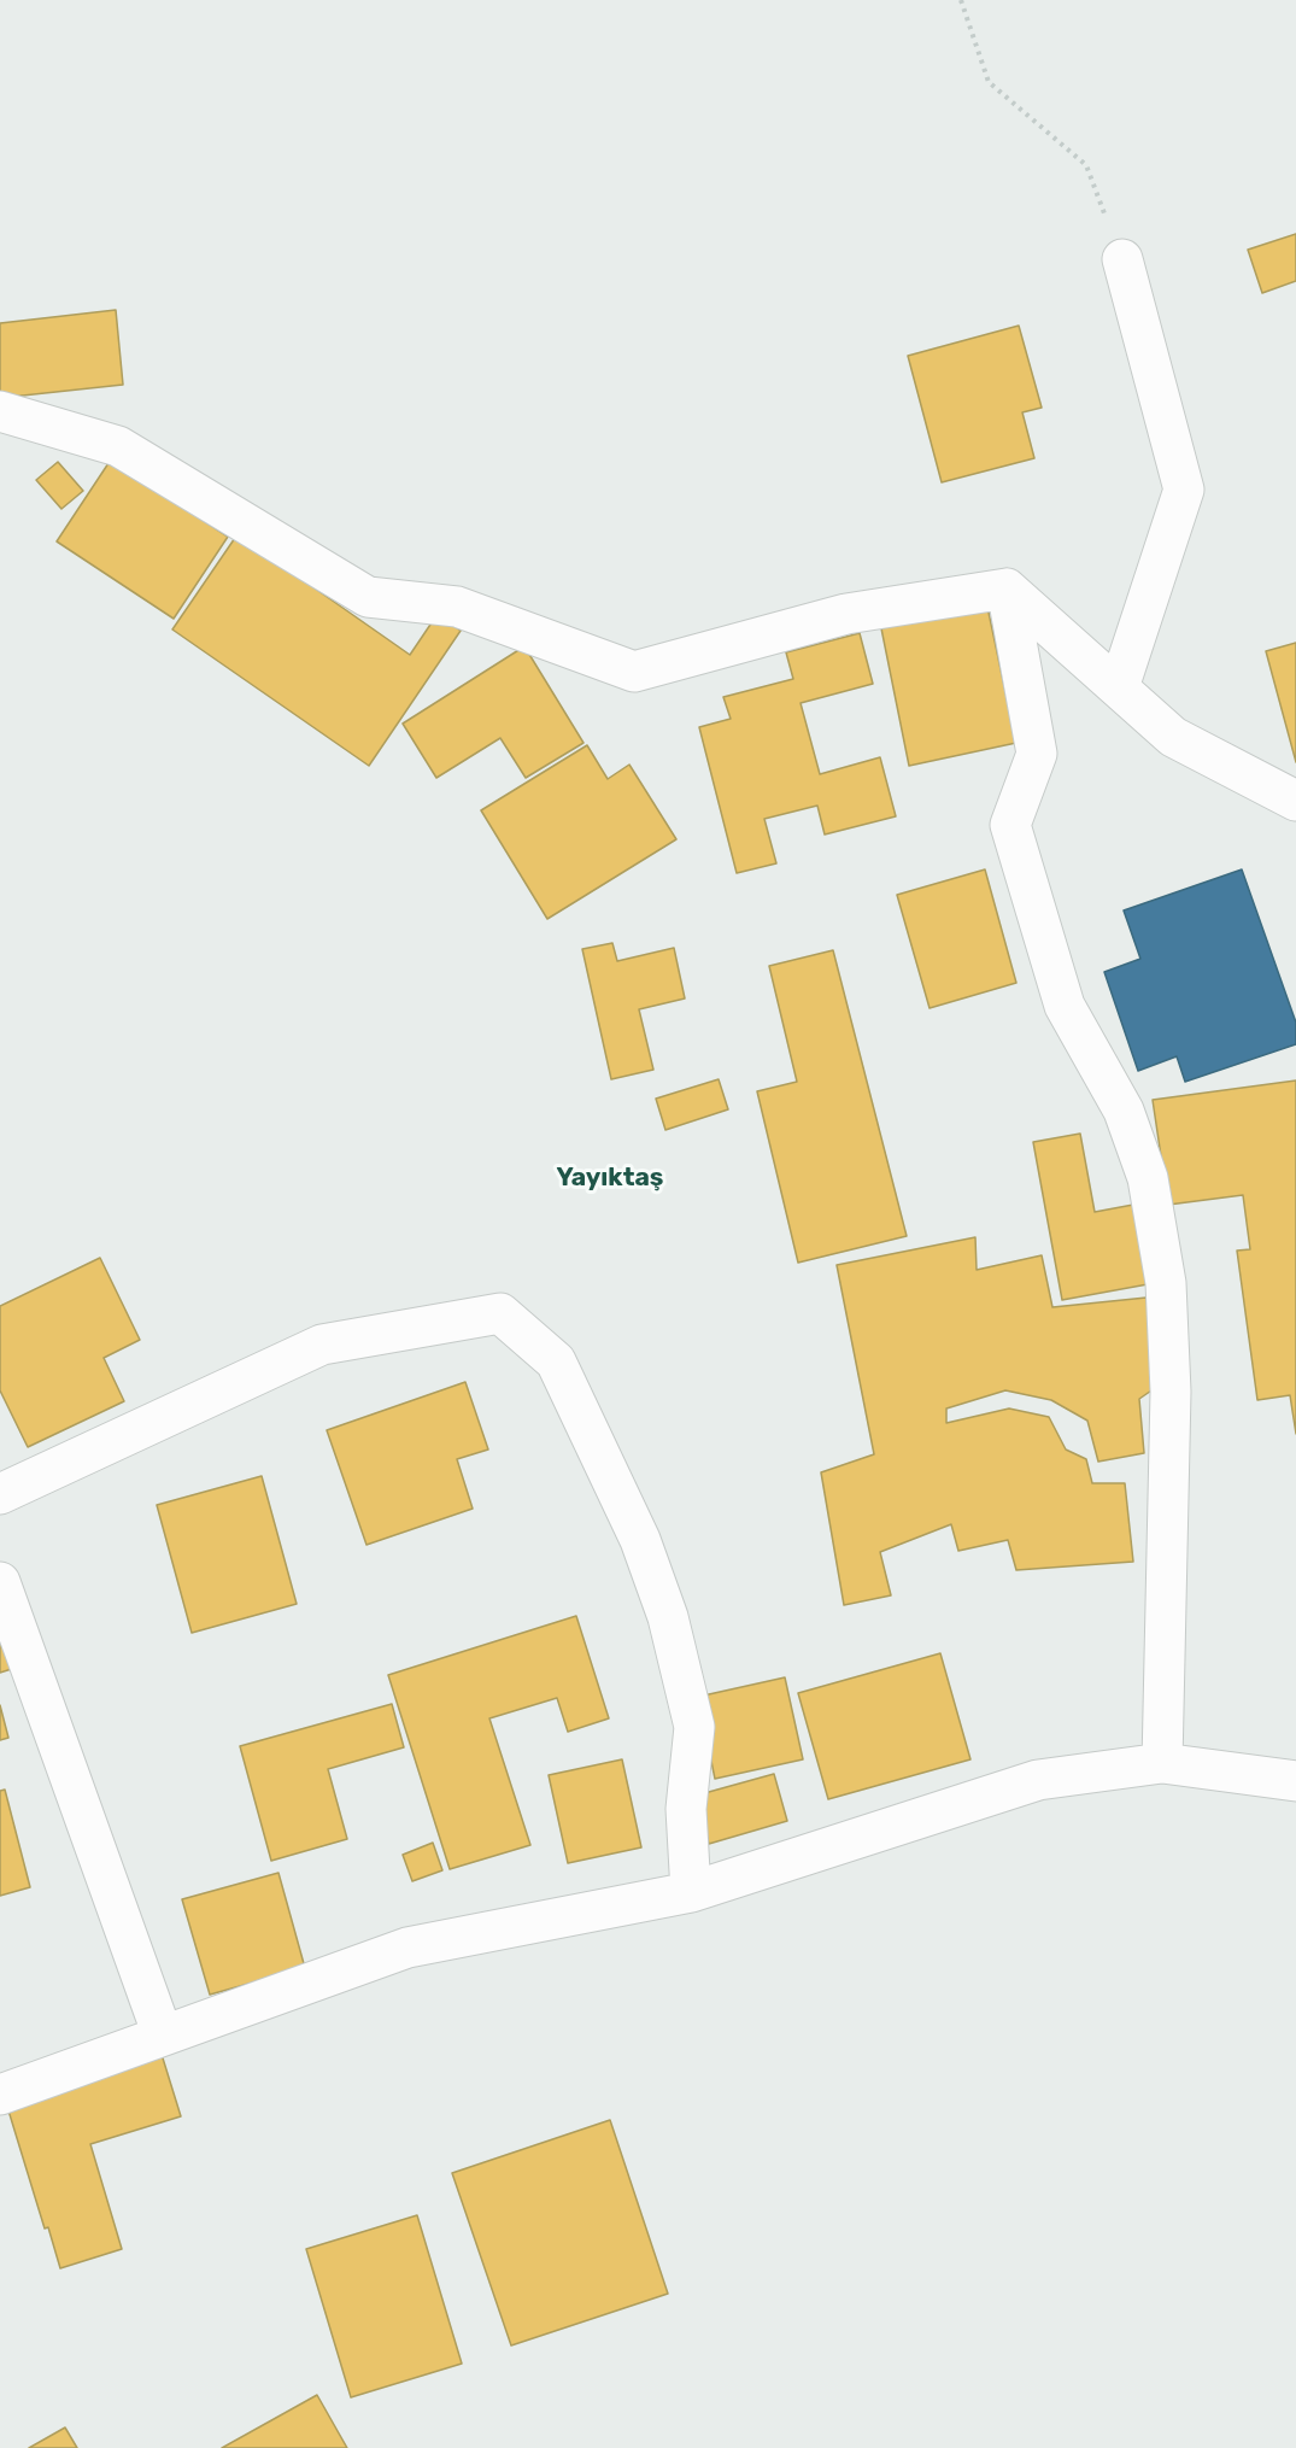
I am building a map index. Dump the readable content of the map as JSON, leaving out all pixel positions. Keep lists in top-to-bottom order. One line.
{"districts":["Yayıktaş"]}
